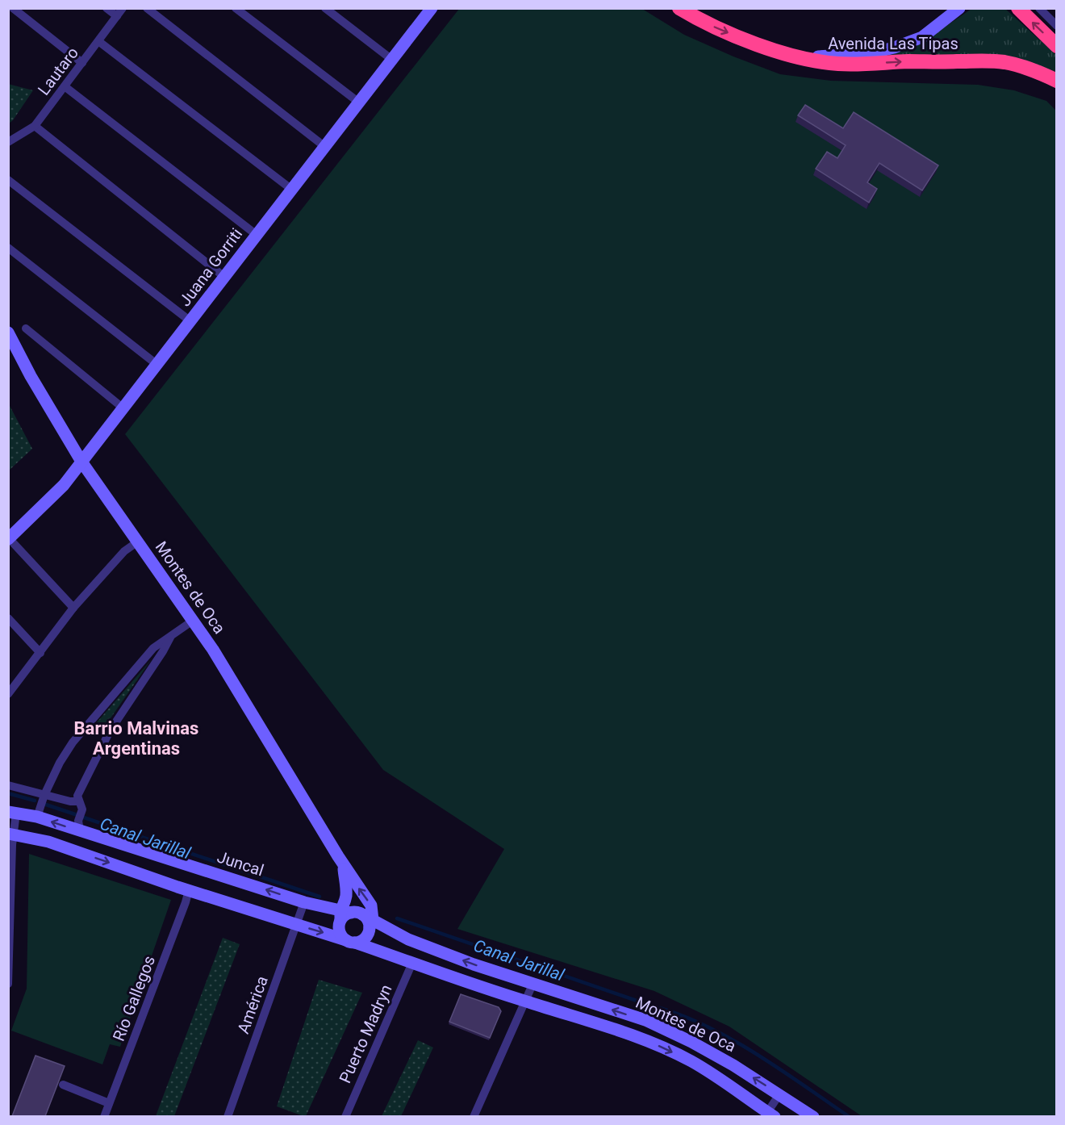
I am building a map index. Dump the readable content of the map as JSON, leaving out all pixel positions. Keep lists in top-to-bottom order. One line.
{"streets":{"highway":["Avenida Las Tipas"],"main road":["Juana Gorriti","Montes de Oca","Juncal"],"street":["Lautaro","Río Gallegos","América","Puerto Madryn"]},"crossings":[["Juana Gorriti","Montes de Oca"],["Montes de Oca","Juncal"],["Montes de Oca","Puerto Madryn"],["Juncal","América"]],"one_way":["Avenida Las Tipas"],"districts":["Barrio Malvinas Argentinas"],"water":["Canal Jarillal"]}
